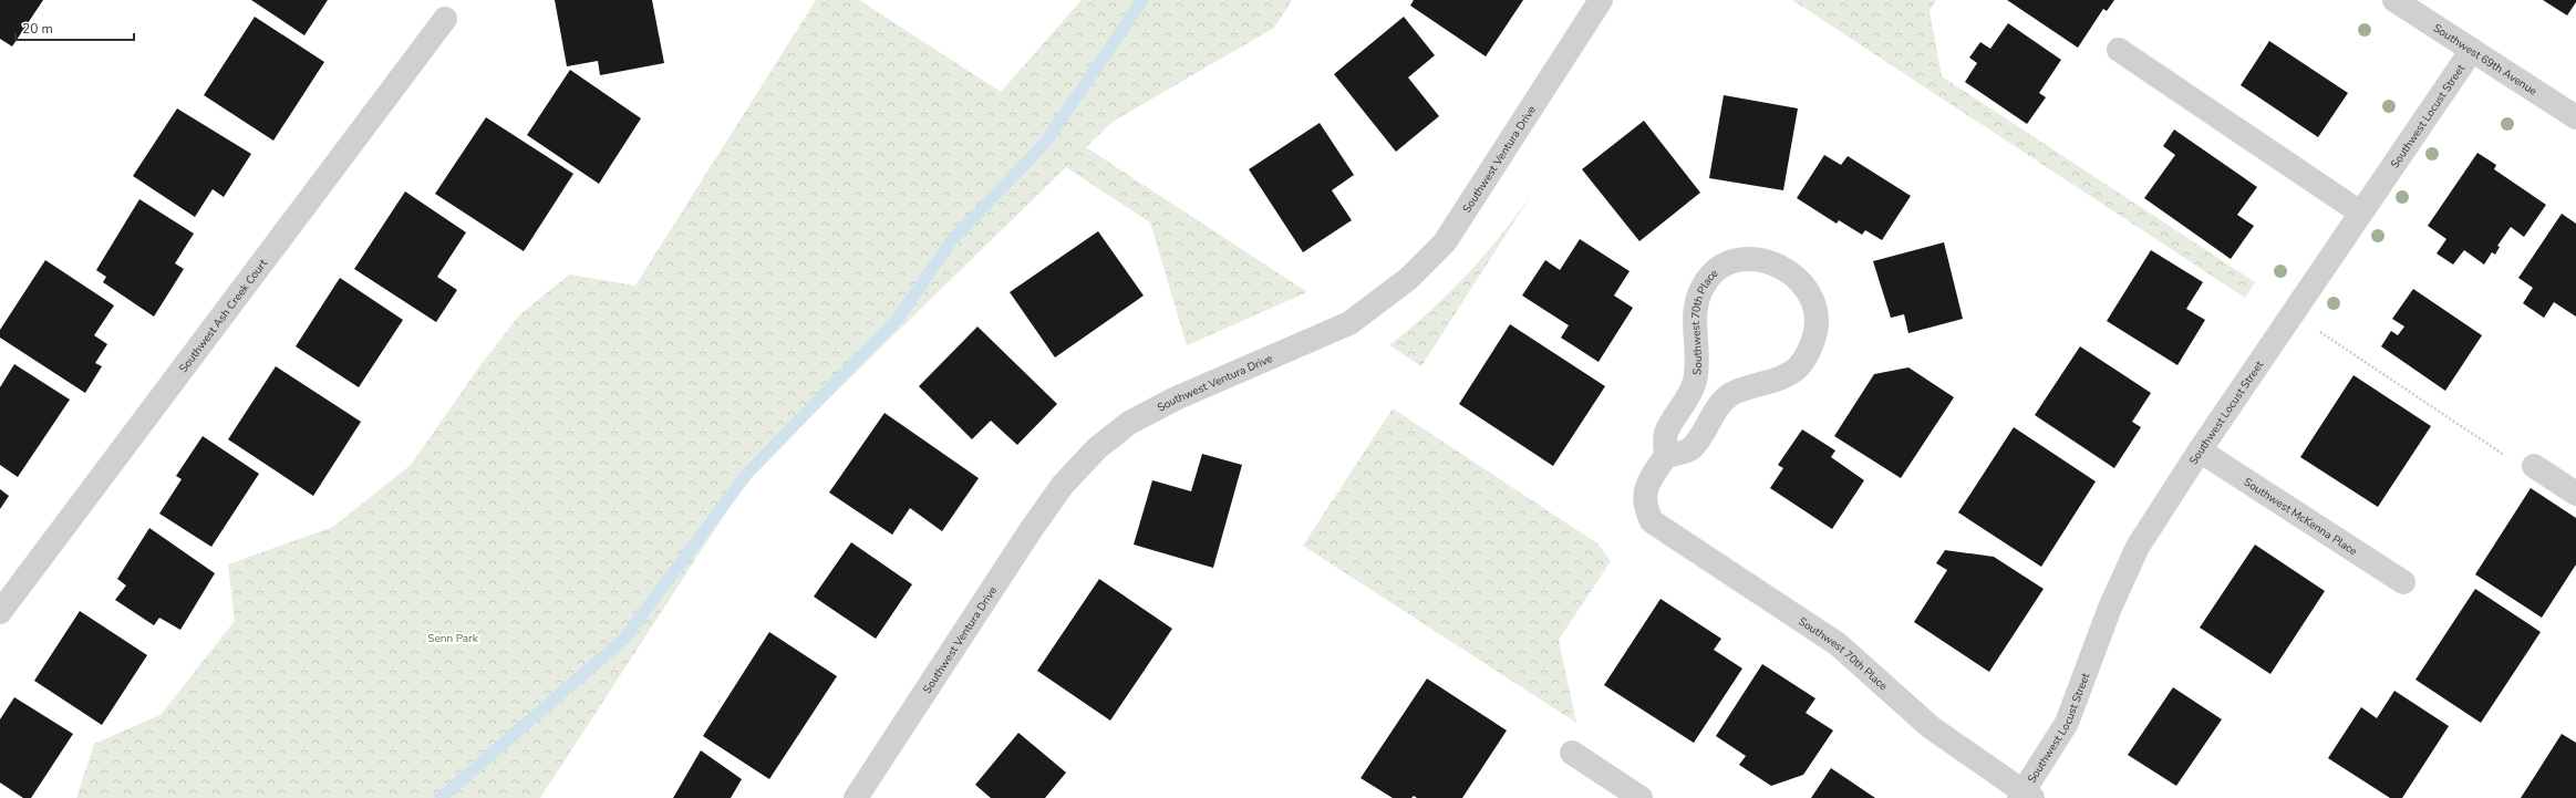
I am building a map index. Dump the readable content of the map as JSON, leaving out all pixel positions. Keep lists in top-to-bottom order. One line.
{"streets":{"street":["Southwest 69th Avenue","Southwest Locust Street","Southwest Ventura Drive","Southwest Ash Creek Court","Southwest 70th Place","Southwest McKenna Place"]},"crossings":[["Southwest 69th Avenue","Southwest Locust Street"],["Southwest Locust Street","Southwest 70th Place"],["Southwest Locust Street","Southwest McKenna Place"]],"parks":["Senn Park"],"scale_bar":"20 m"}
